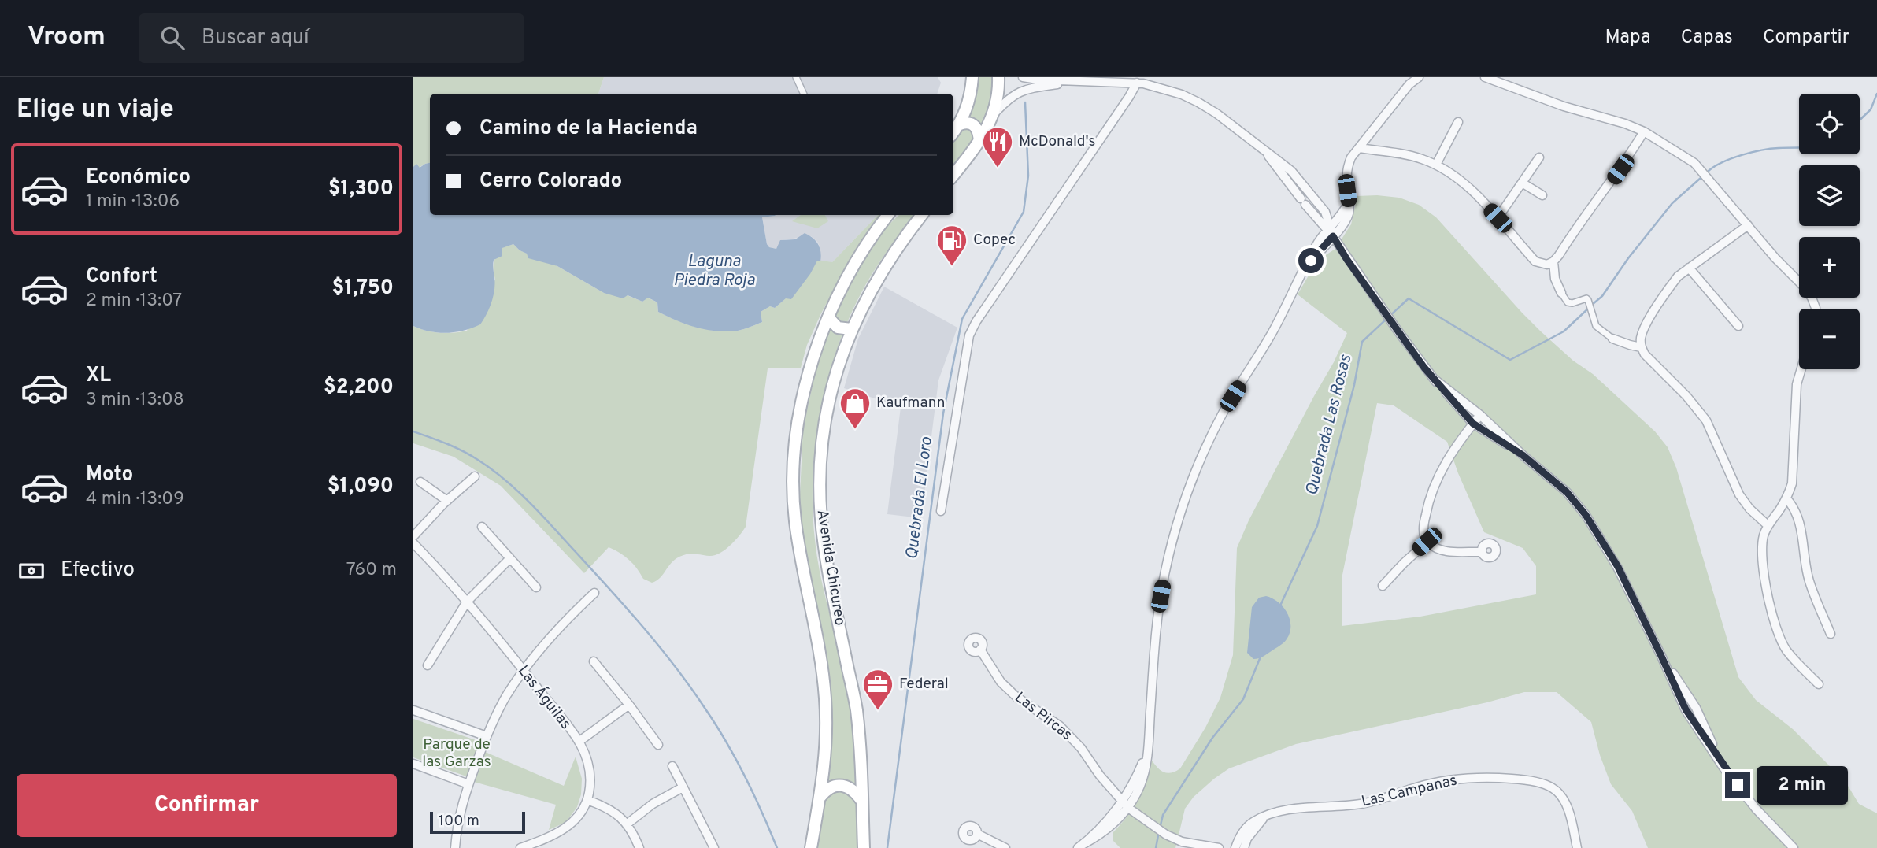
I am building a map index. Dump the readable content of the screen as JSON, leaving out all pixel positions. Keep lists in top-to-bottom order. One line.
{"streets":{"main road":["Avenida Chicureo"],"street":["Las Águilas","Las Pircas","Las Campanas"]},"water":["Laguna Piedra Roja","Quebrada Las Rosas","Quebrada El Loro"],"parks":["Parque de las Garzas"],"places":{"restaurant":["McDonald's"],"fuel station":["Copec"],"shop":["Kaufmann"],"office":["Federal"]},"scale_bar":"100 m","page":{"header":"Vroom","search":"Buscar aquí","nav":["Mapa","Capas","Compartir"],"heading":"Elige un viaje","map_buttons":["+","−"],"banner":["Camino de la Hacienda","Cerro Colorado"],"list":[{"name":"Económico","note":"1 min · 13:06","value":"$1,300"},{"name":"Confort","note":"2 min · 13:07","value":"$1,750"},{"name":"XL","note":"3 min · 13:08","value":"$2,200"},{"name":"Moto","note":"4 min · 13:09","value":"$1,090"}],"pay":["Efectivo","760 m"],"buttons":"Confirmar","bubble":"2 min","scale":"100 m"}}
